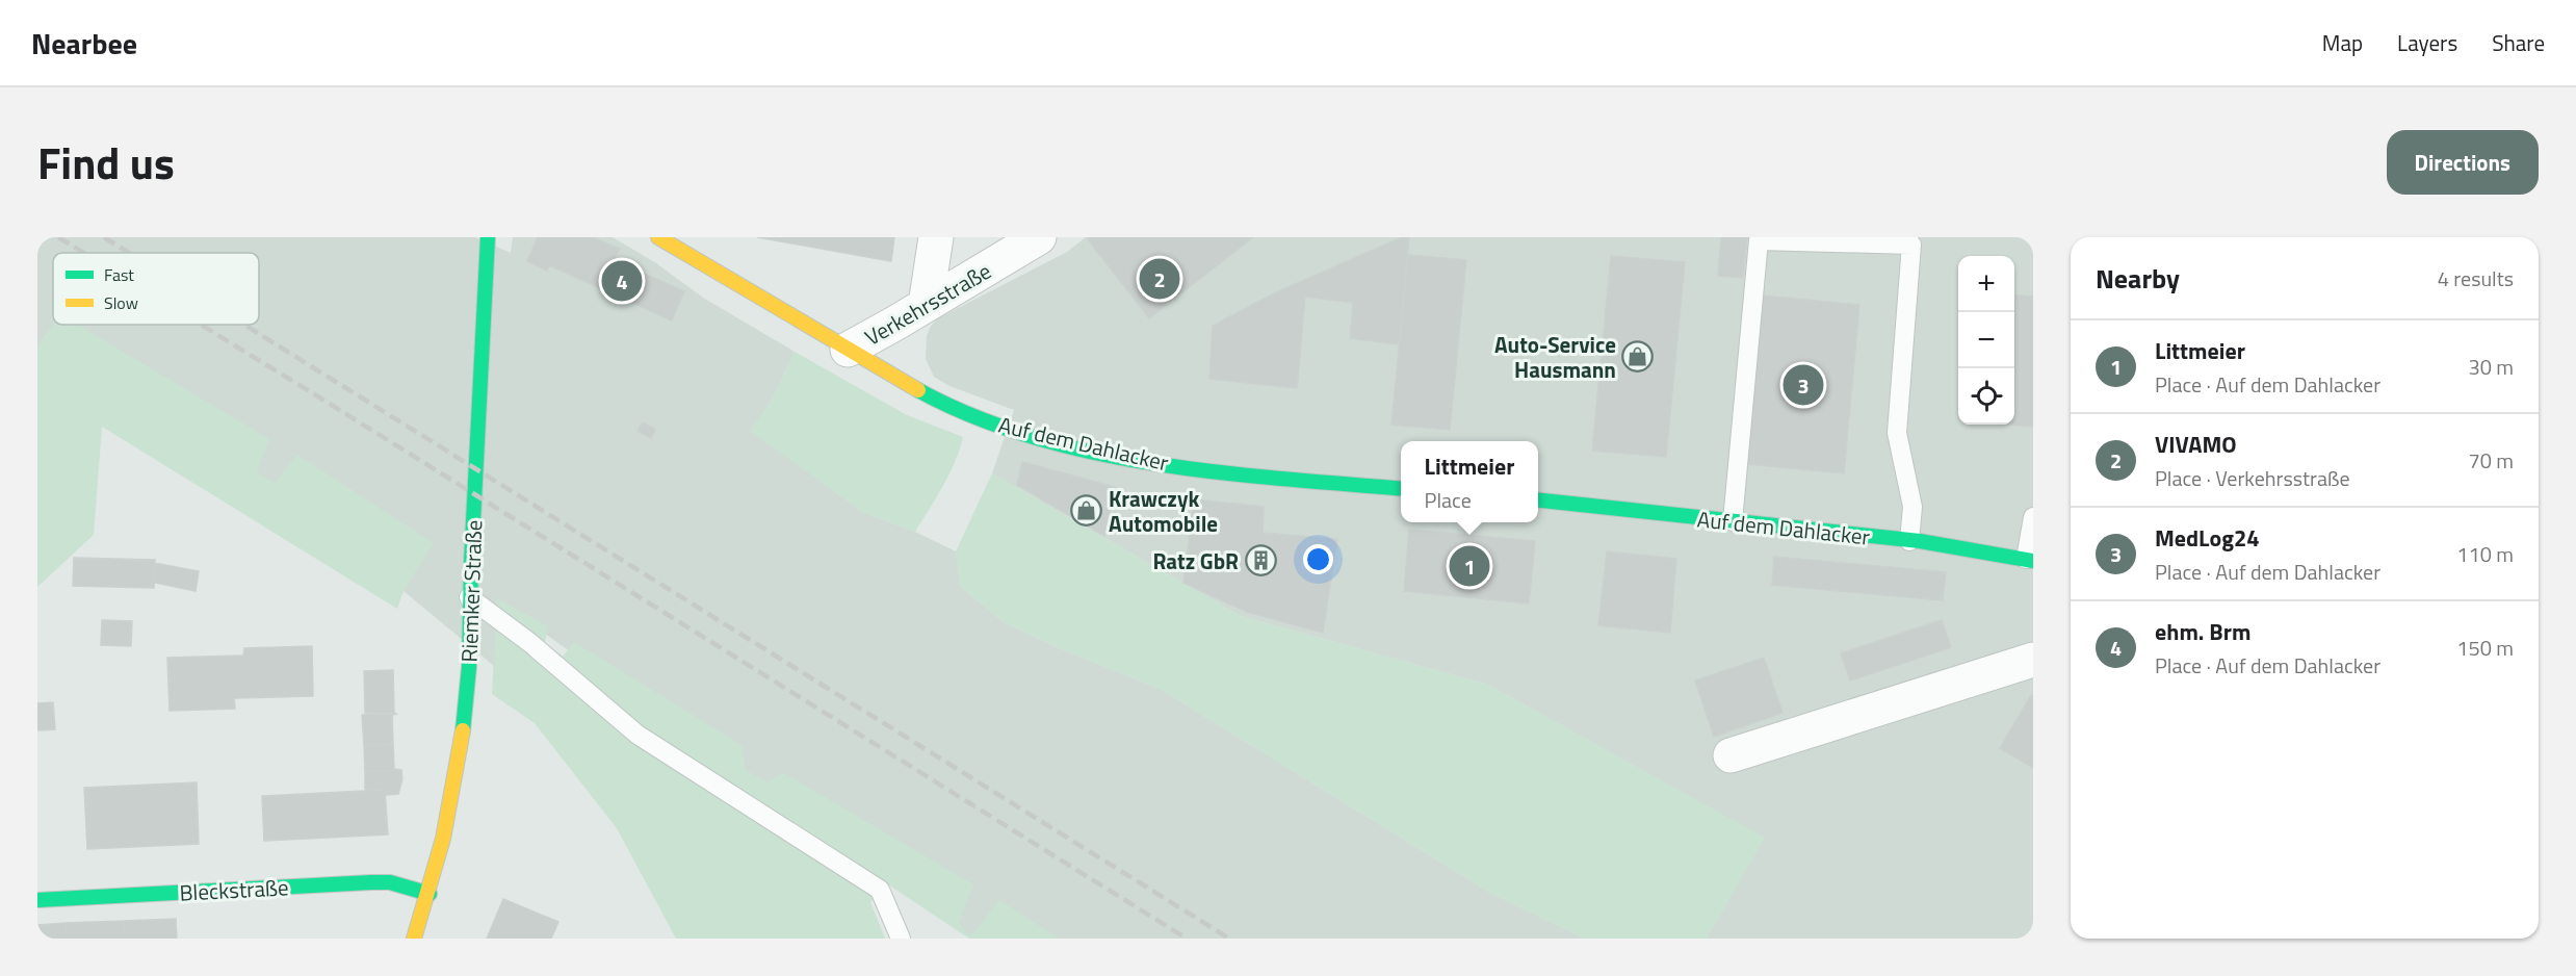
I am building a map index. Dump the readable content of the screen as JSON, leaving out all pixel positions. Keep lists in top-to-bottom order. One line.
{"streets":{"street":["Verkehrsstraße","Auf dem Dahlacker","Riemker Straße","Bleckstraße"]},"crossings":[["Verkehrsstraße","Auf dem Dahlacker"],["Riemker Straße","Bleckstraße"]],"places":{"shop":["Auto-Service Hausmann","Krawczyk Automobile"],"building":["Ratz GbR"]},"legend":["Fast","Slow"],"page":{"header":"Nearbee","nav":["Map","Layers","Share"],"title":"Find us","buttons":"Directions","heading":["Nearby","4 results"],"map_buttons":["+","−"],"pins":["2","4","3","1"],"list":[{"mark":"1","name":"Littmeier","note":"Place · Auf dem Dahlacker","value":"30 m"},{"mark":"2","name":"VIVAMO","note":"Place · Verkehrsstraße","value":"70 m"},{"mark":"3","name":"MedLog24","note":"Place · Auf dem Dahlacker","value":"110 m"},{"mark":"4","name":"ehm. Brm","note":"Place · Auf dem Dahlacker","value":"150 m"}],"popup":["Littmeier","Place"]}}
